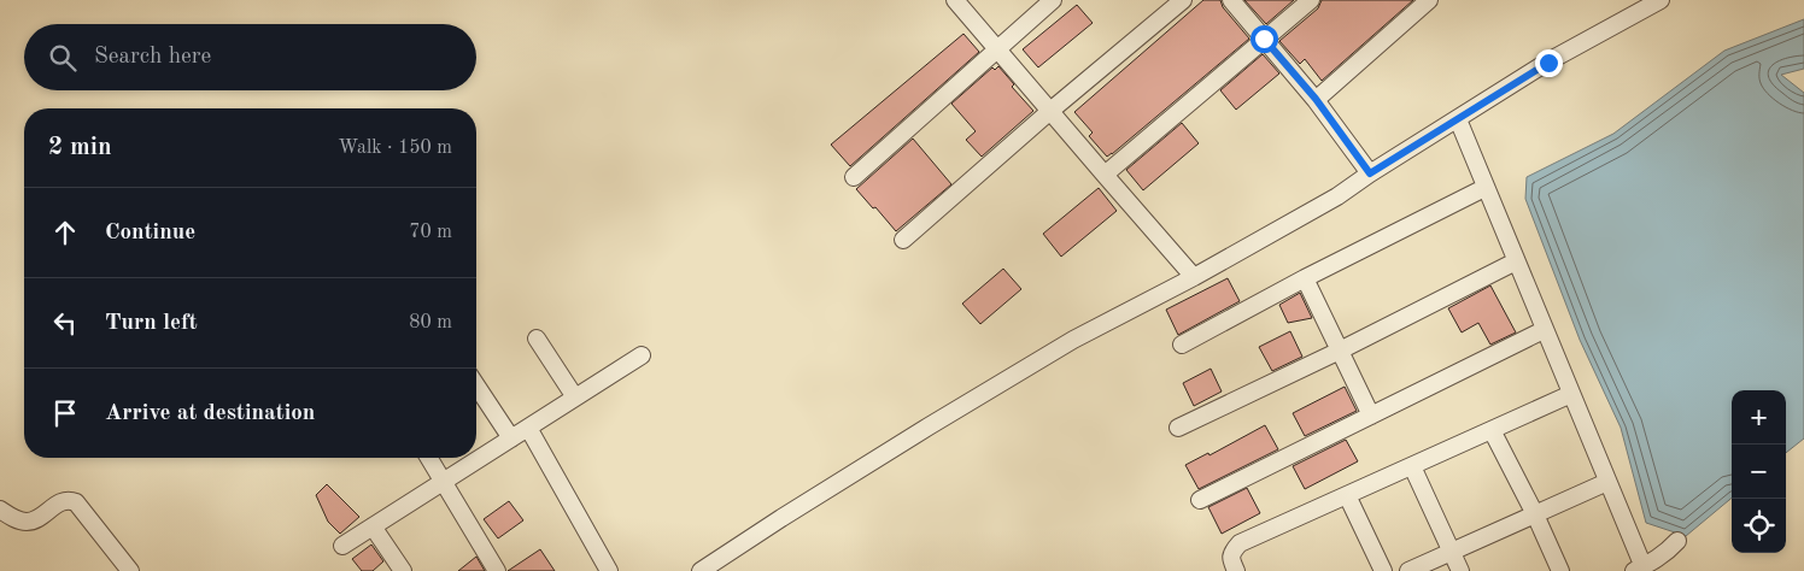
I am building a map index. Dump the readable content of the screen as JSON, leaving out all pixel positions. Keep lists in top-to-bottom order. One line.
{"page":{"search":"Search here","heading":["2 min","Walk · 150 m"],"list":[["Continue","70 m"],["Turn left","80 m"],"Arrive at destination"],"map_buttons":["+","−"]}}
